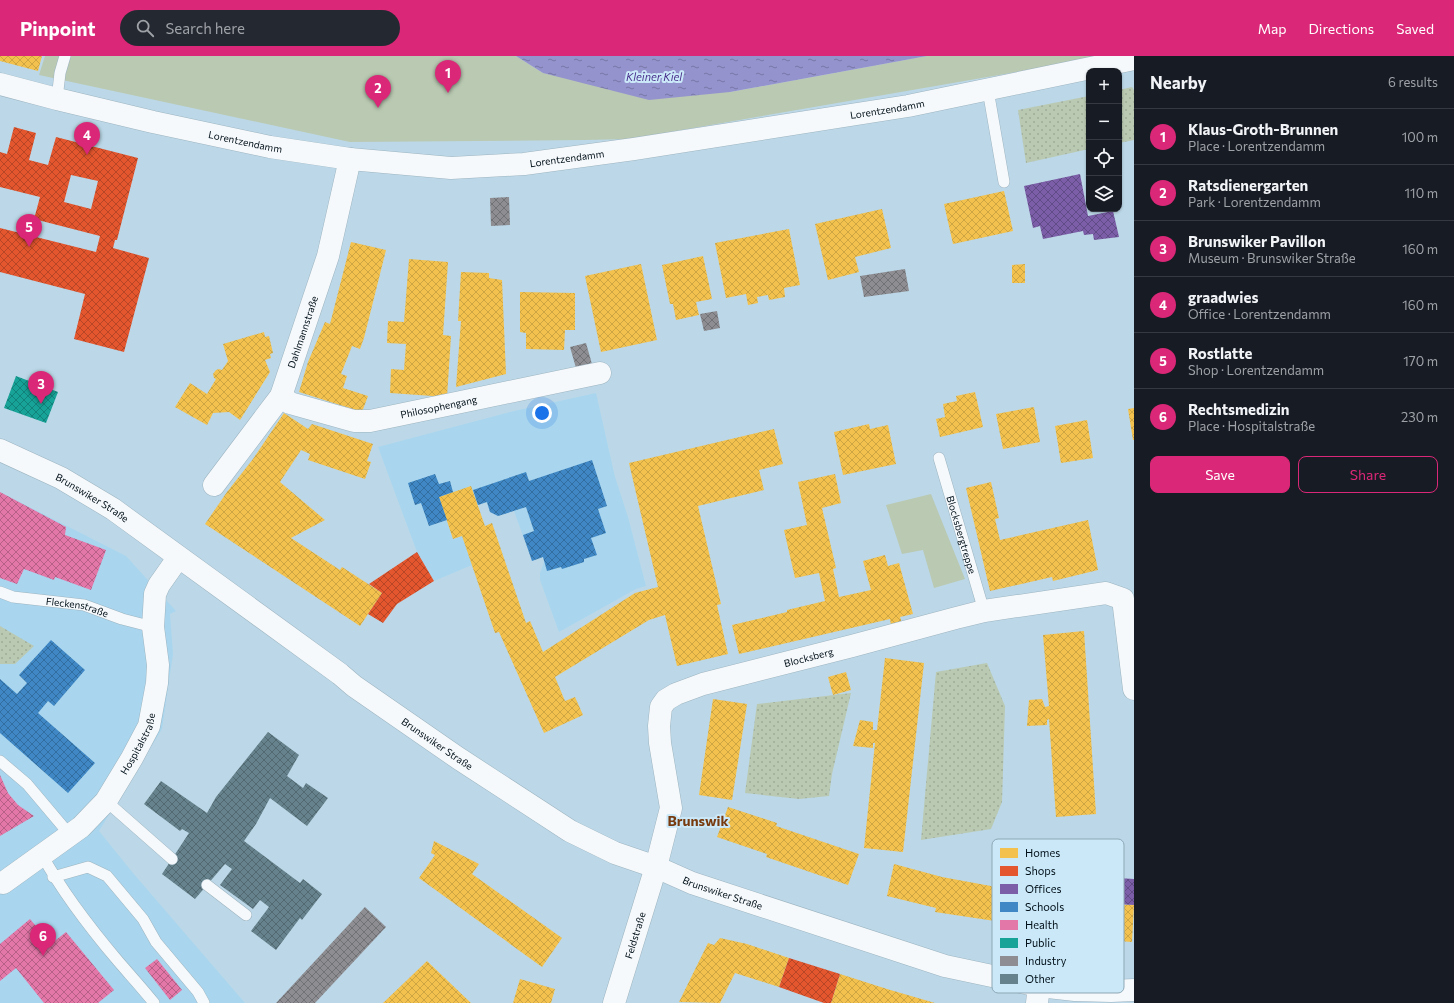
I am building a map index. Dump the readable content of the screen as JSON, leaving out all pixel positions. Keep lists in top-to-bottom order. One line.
{"streets":{"street":["Lorentzendamm","Dahlmannstraße","Philosophengang","Brunswiker Straße","Blocksberg","Hospitalstraße","Feldstraße"],"lane":["Blocksbergtreppe","Fleckenstraße"]},"crossings":[["Lorentzendamm","Dahlmannstraße"],["Dahlmannstraße","Philosophengang"],["Brunswiker Straße","Blocksberg"],["Brunswiker Straße","Hospitalstraße"],["Brunswiker Straße","Feldstraße"],["Blocksbergtreppe","Blocksberg"],["Fleckenstraße","Hospitalstraße"],["Blocksberg","Feldstraße"]],"districts":["Brunswik"],"water":["Kleiner Kiel"],"legend":["Homes","Shops","Offices","Schools","Health","Public","Industry","Other"],"page":{"header":"Pinpoint","search":"Search here","nav":["Map","Directions","Saved"],"heading":["Nearby","6 results"],"pins":["1","2","4","5","3","6"],"map_buttons":["+","−"],"list":[{"mark":"1","name":"Klaus-Groth-Brunnen","note":"Place · Lorentzendamm","value":"100 m"},{"mark":"2","name":"Ratsdienergarten","note":"Park · Lorentzendamm","value":"110 m"},{"mark":"3","name":"Brunswiker Pavillon","note":"Museum · Brunswiker Straße","value":"160 m"},{"mark":"4","name":"graadwies","note":"Office · Lorentzendamm","value":"160 m"},{"mark":"5","name":"Rostlatte","note":"Shop · Lorentzendamm","value":"170 m"},{"mark":"6","name":"Rechtsmedizin","note":"Place · Hospitalstraße","value":"230 m"}],"buttons":["Save","Share"]}}
